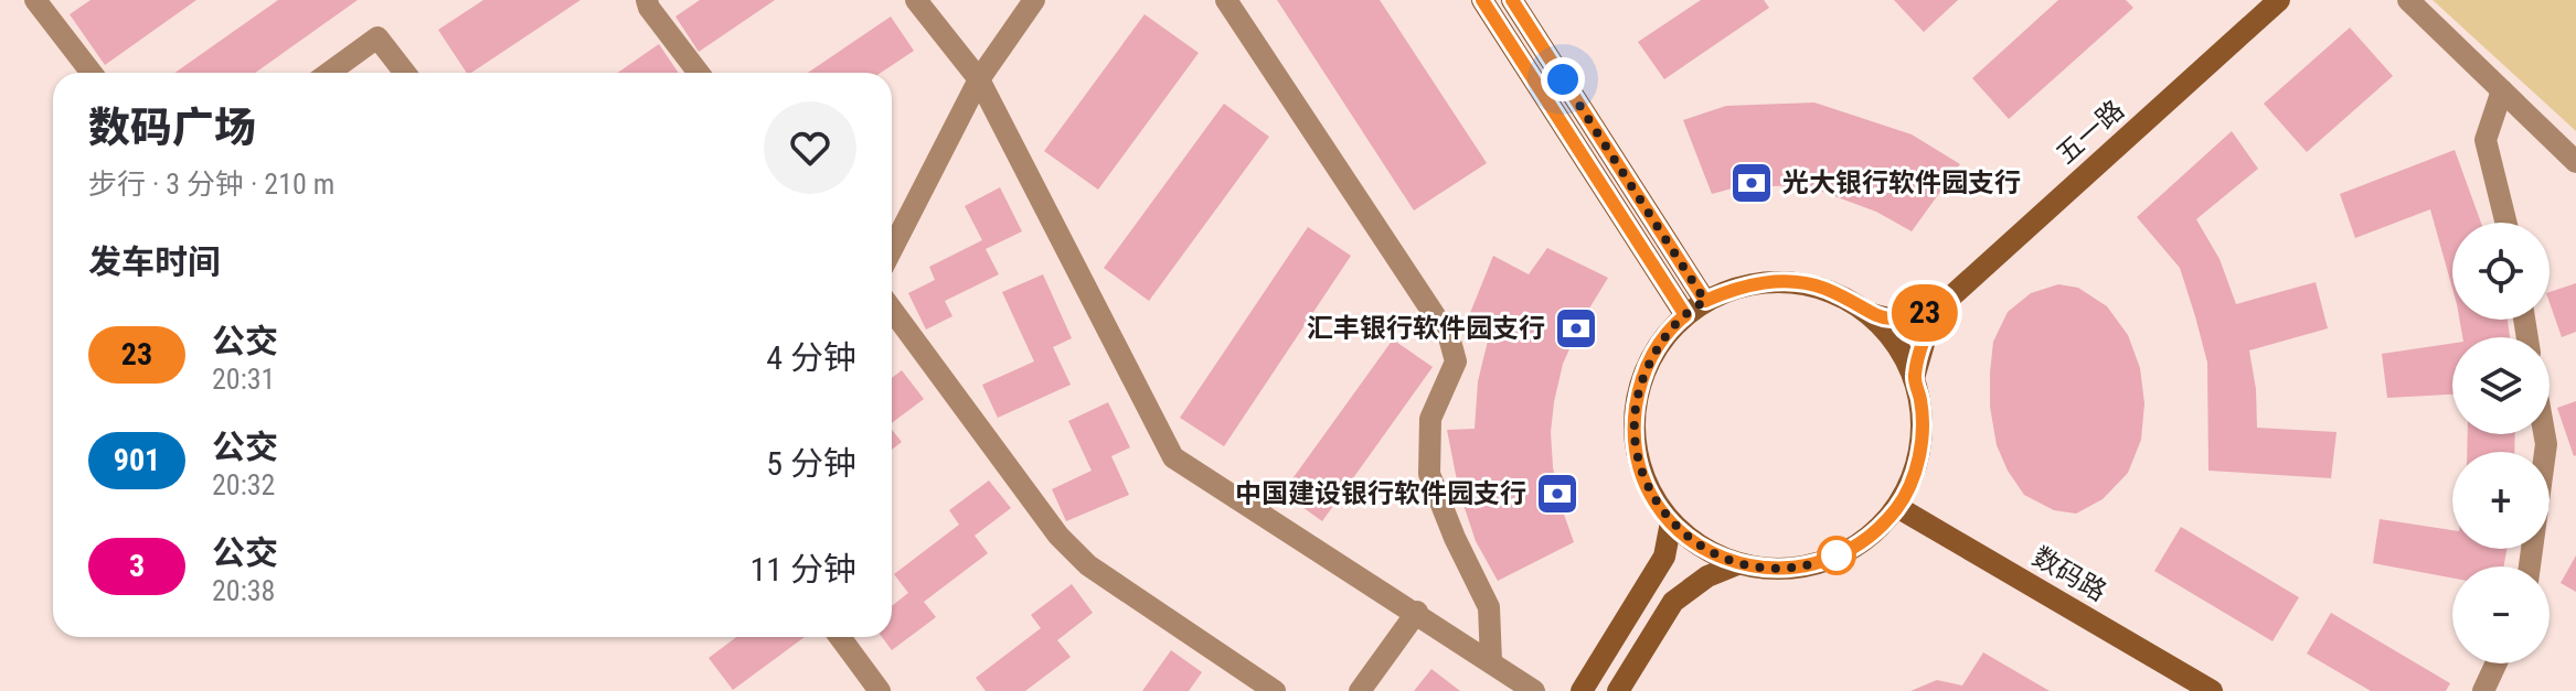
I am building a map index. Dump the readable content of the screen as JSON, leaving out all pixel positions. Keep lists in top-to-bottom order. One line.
{"streets":{"main road":["五一路","数码路"]},"places":{"bank":["光大银行软件园支行","汇丰银行软件园支行","中国建设银行软件园支行"]},"lines":["bus line 23"],"page":{"on_map":"23","heading":[["数码广场","步行 · 3 分钟 · 210 m"],"发车时间"],"map_buttons":["+","−"],"list":[{"mark":"23","name":"公交","note":"20:31","value":"4 分钟"},{"mark":"901","name":"公交","note":"20:32","value":"5 分钟"},{"mark":"3","name":"公交","note":"20:38","value":"11 分钟"}]}}
